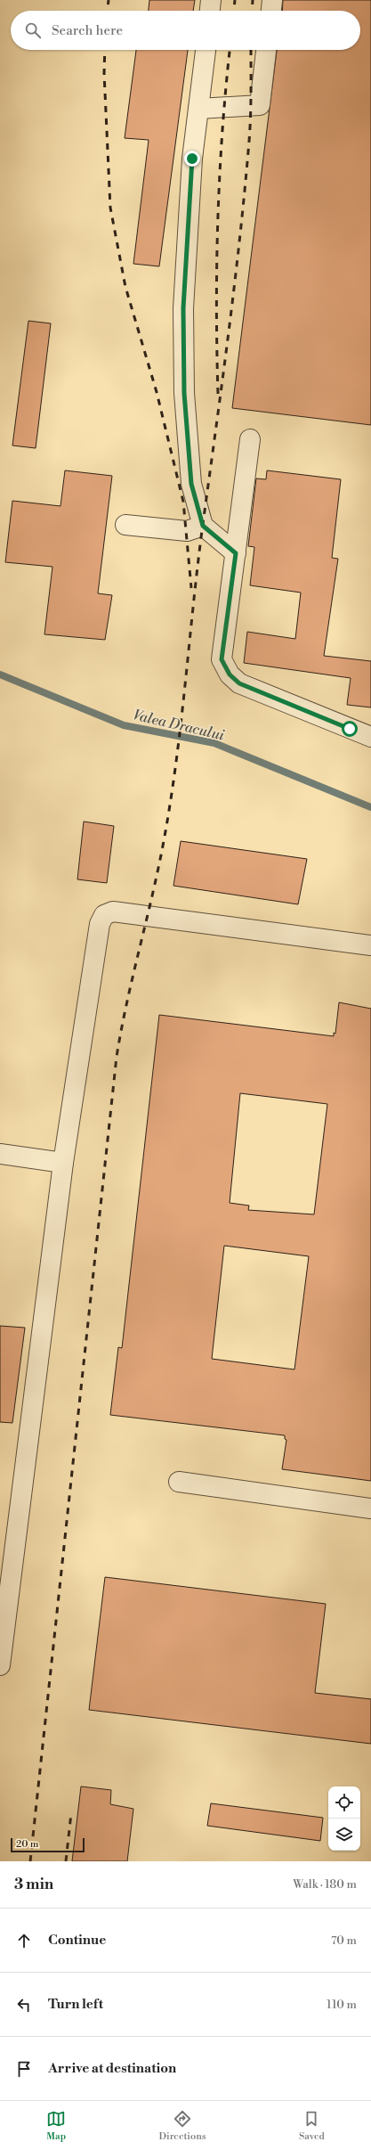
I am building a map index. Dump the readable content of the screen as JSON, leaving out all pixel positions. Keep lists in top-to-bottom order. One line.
{"water":["Valea Dracului"],"scale_bar":"20 m","page":{"search":"Search here","scale":"20 m","heading":["3 min","Walk · 180 m"],"list":[["Continue","70 m"],["Turn left","110 m"],"Arrive at destination"],"nav":["Map","Directions","Saved"]}}
